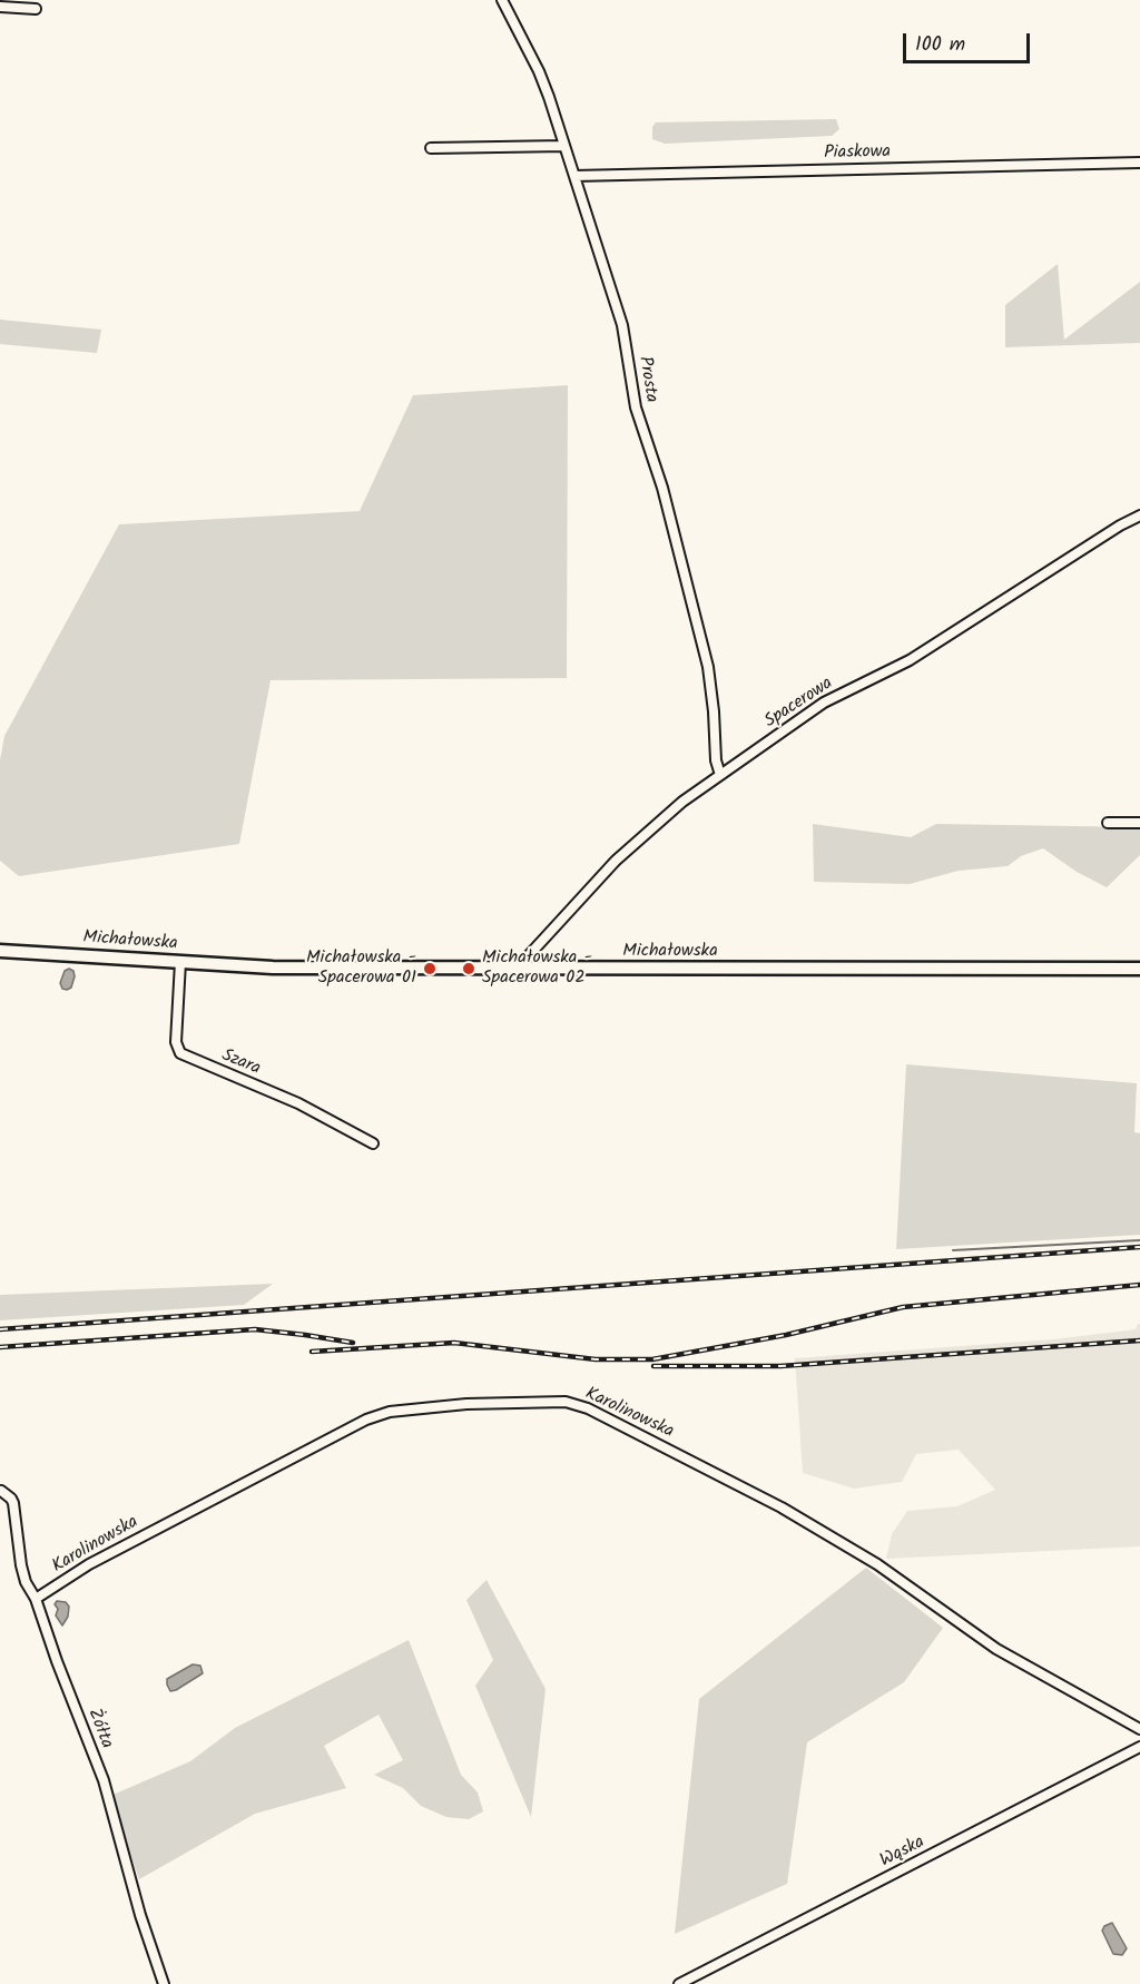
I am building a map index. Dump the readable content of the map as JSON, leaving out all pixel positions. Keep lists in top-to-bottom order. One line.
{"streets":{"street":["Piaskowa","Prosta","Spacerowa","Michałowska","Szara","Karolinowska","Żółta","Wąska"]},"crossings":[["Piaskowa","Prosta"],["Prosta","Spacerowa"],["Spacerowa","Michałowska"],["Michałowska","Szara"],["Karolinowska","Żółta"]],"places":["Michałowska - Spacerowa 01","Michałowska - Spacerowa 02"],"scale_bar":"100 m"}
